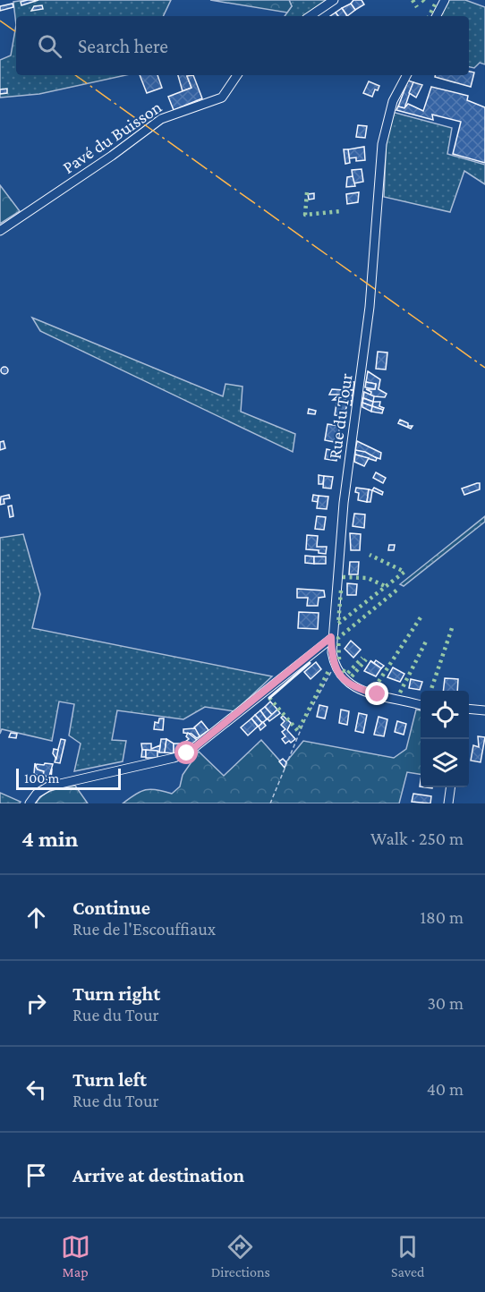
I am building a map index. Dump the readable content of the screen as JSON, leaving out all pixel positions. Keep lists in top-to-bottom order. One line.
{"streets":{"street":["Pavé du Buisson","Rue du Tour"]},"scale_bar":"100 m","page":{"search":"Search here","scale":"100 m","heading":["4 min","Walk · 250 m"],"list":[["Continue","Rue de l'Escouffiaux","180 m"],["Turn right","Rue du Tour","30 m"],["Turn left","Rue du Tour","40 m"],"Arrive at destination"],"nav":["Map","Directions","Saved"]}}
